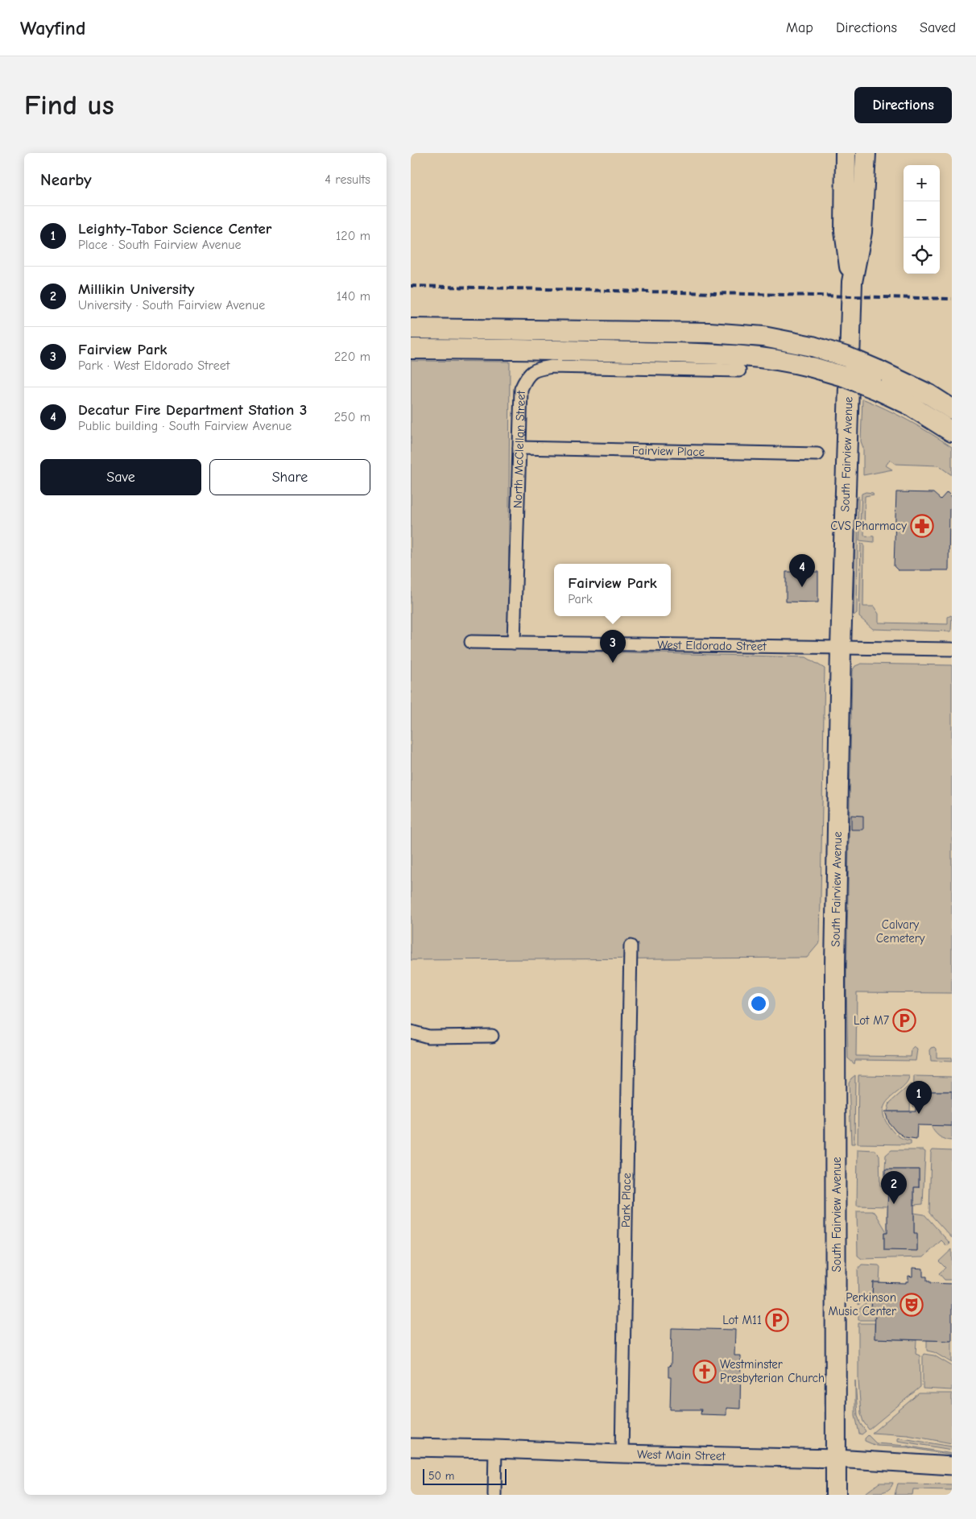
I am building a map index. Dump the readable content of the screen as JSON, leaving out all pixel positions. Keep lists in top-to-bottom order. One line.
{"streets":{"main road":["South Fairview Avenue"],"street":["North McClellan Street","Fairview Place","West Eldorado Street","Park Place","West Main Street"]},"crossings":[["North McClellan Street","Fairview Place"],["North McClellan Street","West Eldorado Street"],["South Fairview Avenue","West Eldorado Street"],["South Fairview Avenue","West Main Street"],["Park Place","West Main Street"]],"parks":["Calvary Cemetery"],"places":{"pharmacy":["CVS Pharmacy"],"parking":["Lot M7","Lot M11"],"theatre":["Perkinson Music Center"],"church":["Westminster Presbyterian Church"]},"scale_bar":"50 m","page":{"header":"Wayfind","nav":["Map","Directions","Saved"],"buttons":["Directions",["Save","Share"]],"title":"Find us","heading":["Nearby","4 results"],"map_buttons":["+","−"],"list":[{"mark":"1","name":"Leighty-Tabor Science Center","note":"Place · South Fairview Avenue","value":"120 m"},{"mark":"2","name":"Millikin University","note":"University · South Fairview Avenue","value":"140 m"},{"mark":"3","name":"Fairview Park","note":"Park · West Eldorado Street","value":"220 m"},{"mark":"4","name":"Decatur Fire Department Station 3","note":"Public building · South Fairview Avenue","value":"250 m"}],"pins":["4","3","1","2"],"popup":["Fairview Park","Park"],"scale":"50 m"}}
